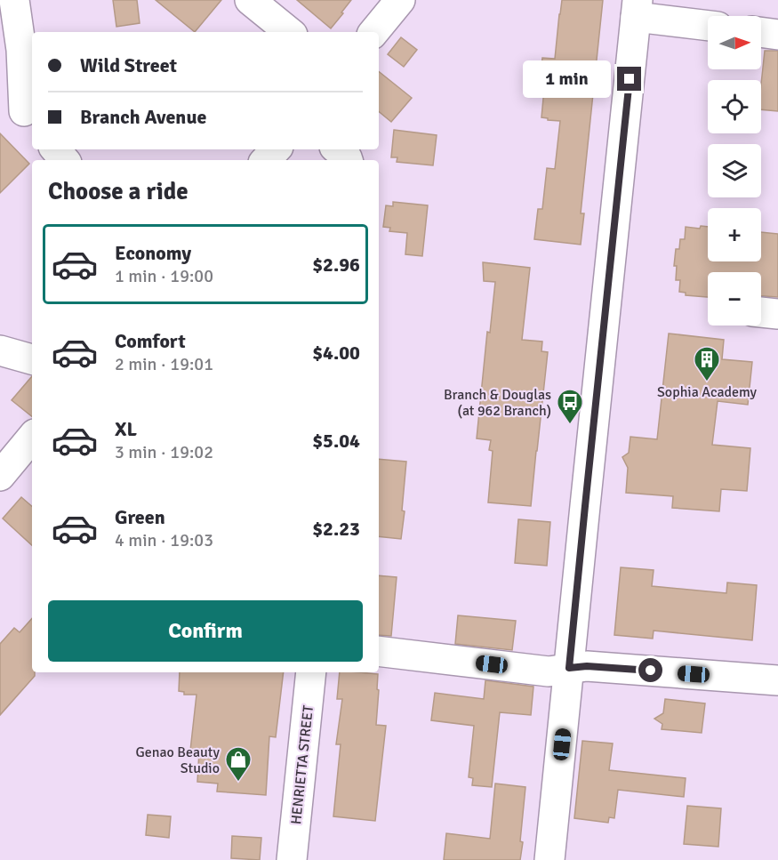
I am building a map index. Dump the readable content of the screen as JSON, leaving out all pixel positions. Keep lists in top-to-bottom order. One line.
{"streets":{"main road":["HENRIETTA STREET"]},"places":{"building":["Sophia Academy"],"bus stop":["Branch & Douglas (at 962 Branch)"],"shop":["Genao Beauty Studio"]},"north":"right","page":{"map_buttons":["+","−"],"banner":["Wild Street","Branch Avenue"],"bubble":"1 min","heading":"Choose a ride","list":[{"name":"Economy","note":"1 min · 19:00","value":"$2.96"},{"name":"Comfort","note":"2 min · 19:01","value":"$4.00"},{"name":"XL","note":"3 min · 19:02","value":"$5.04"},{"name":"Green","note":"4 min · 19:03","value":"$2.23"}],"buttons":"Confirm"}}
